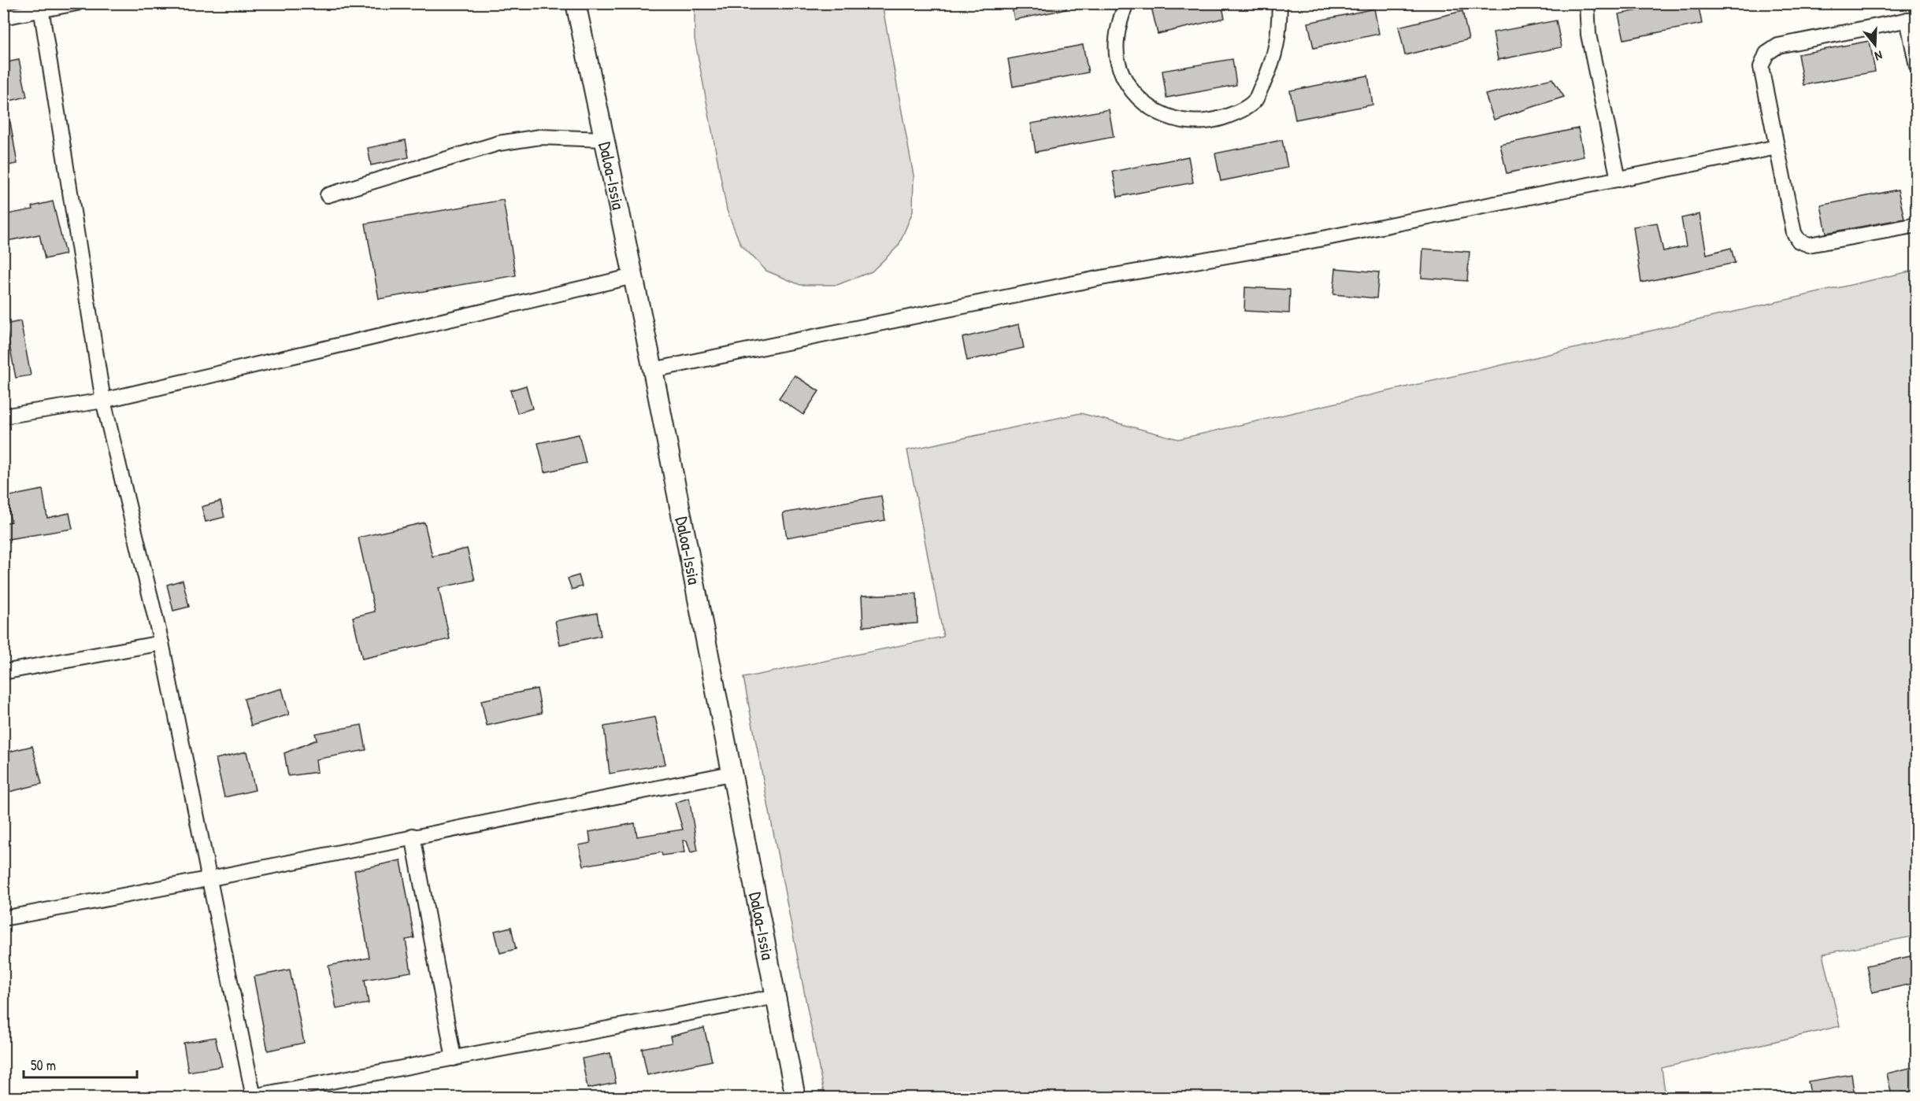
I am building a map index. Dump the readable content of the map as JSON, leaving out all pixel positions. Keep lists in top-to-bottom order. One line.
{"streets":{"main road":["Daloa-Issia"]},"scale_bar":"50 m","north":"bottom"}
